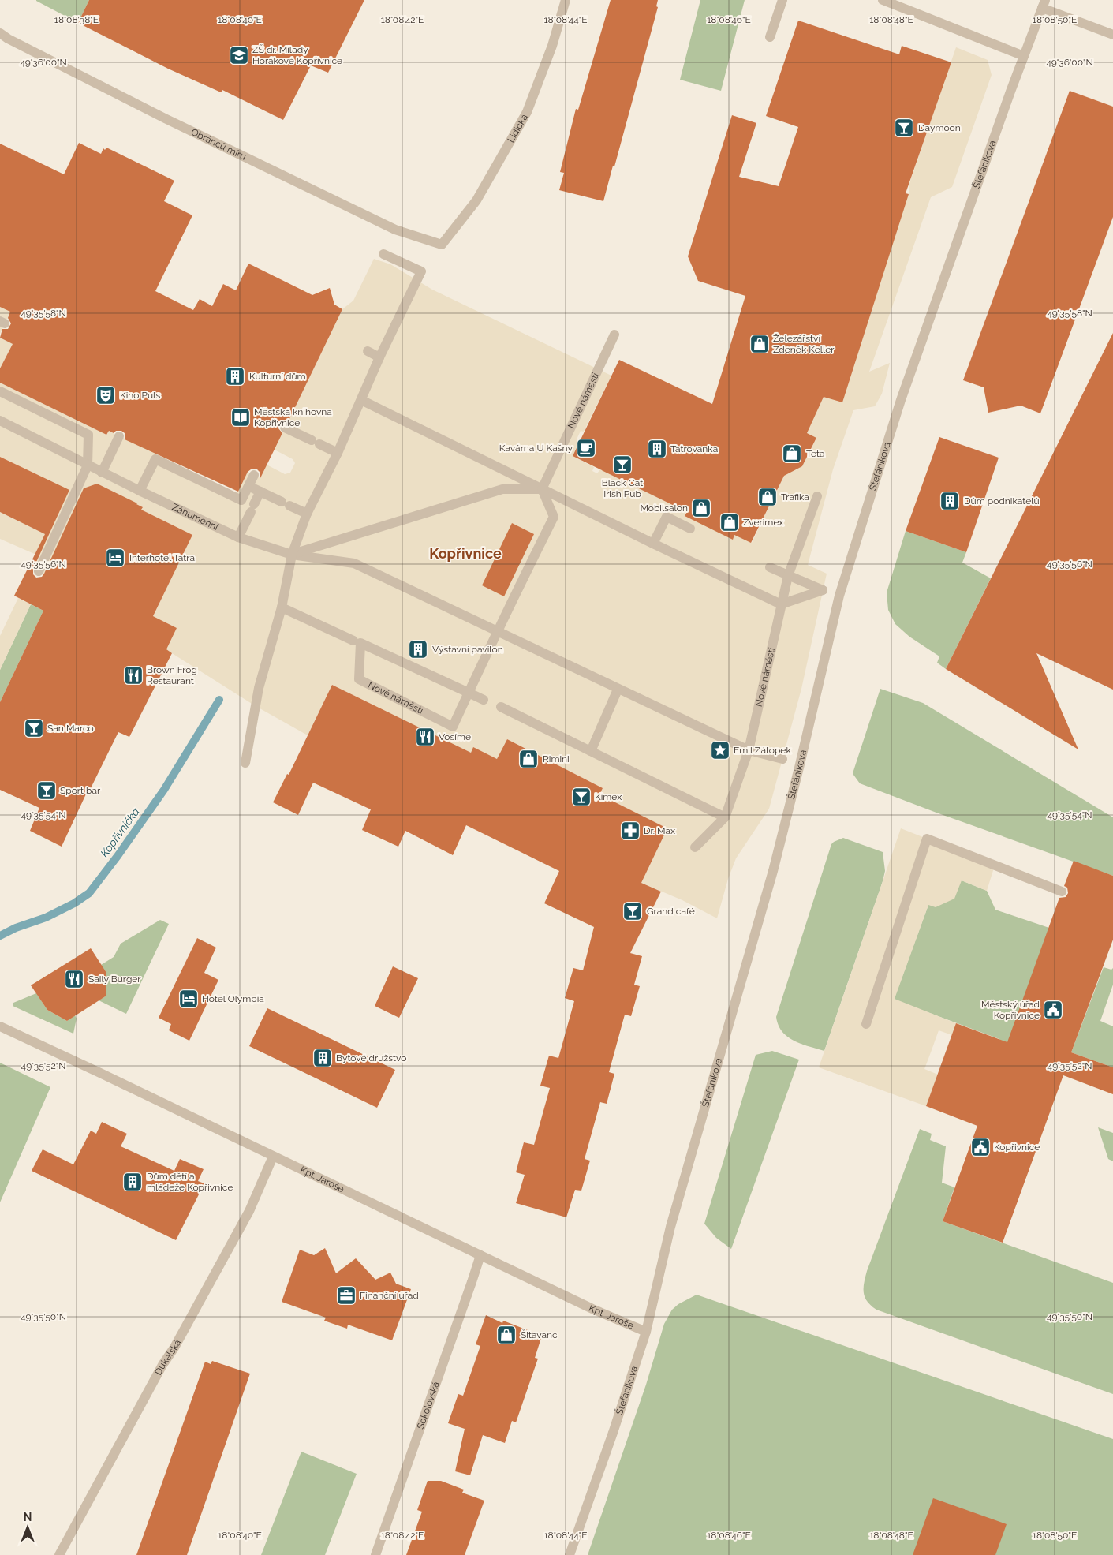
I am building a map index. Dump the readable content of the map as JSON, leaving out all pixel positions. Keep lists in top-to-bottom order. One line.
{"streets":{"street":["Lidická","Obránců míru","Štefánikova","Nové náměstí","Záhumenní","Kpt. Jaroše","Dukelská","Sokolovská"]},"crossings":[["Lidická","Obránců míru"],["Štefánikova","Kpt. Jaroše"],["Kpt. Jaroše","Dukelská"],["Kpt. Jaroše","Sokolovská"]],"districts":["Kopřivnice"],"water":["Kopřivnička"],"places":{"school or university":["ZŠ dr. Milady Horákové Kopřivnice"],"bar":["Daymoon","Black Cat Irish Pub","San Marco","Sport bar","Kimex","Grand café"],"shop":["Železářství Zdeněk Keller","Teta","Trafika","Mobilsalon","Zverimex","Rimini","Šitavanc"],"building":["Kulturní dům","Tatrovanka","Dům podnikatelů","Výstavní pavilon","Bytové družstvo","Dům dětí a mládeže Kopřivnice"],"theatre":["Kino Puls"],"library":["Městská knihovna Kopřivnice"],"cafe":["Kavárna U Kašny"],"hotel":["Interhotel Tatra","Hotel Olympia"],"restaurant":["Brown Frog Restaurant","Vosíme","Saily Burger"],"place":["Emil Zátopek"],"pharmacy":["Dr. Max"],"public building":["Městský úřad Kopřivnice","Kopřivnice"],"office":["Finanční úřad"]},"north":"top","coordinates":["18°08'38\"E","18°08'40\"E","18°08'42\"E","18°08'44\"E","18°08'46\"E","18°08'48\"E","18°08'50\"E","49°36'00\"N","49°35'58\"N","49°35'56\"N","49°35'54\"N","49°35'52\"N","49°35'50\"N"]}
